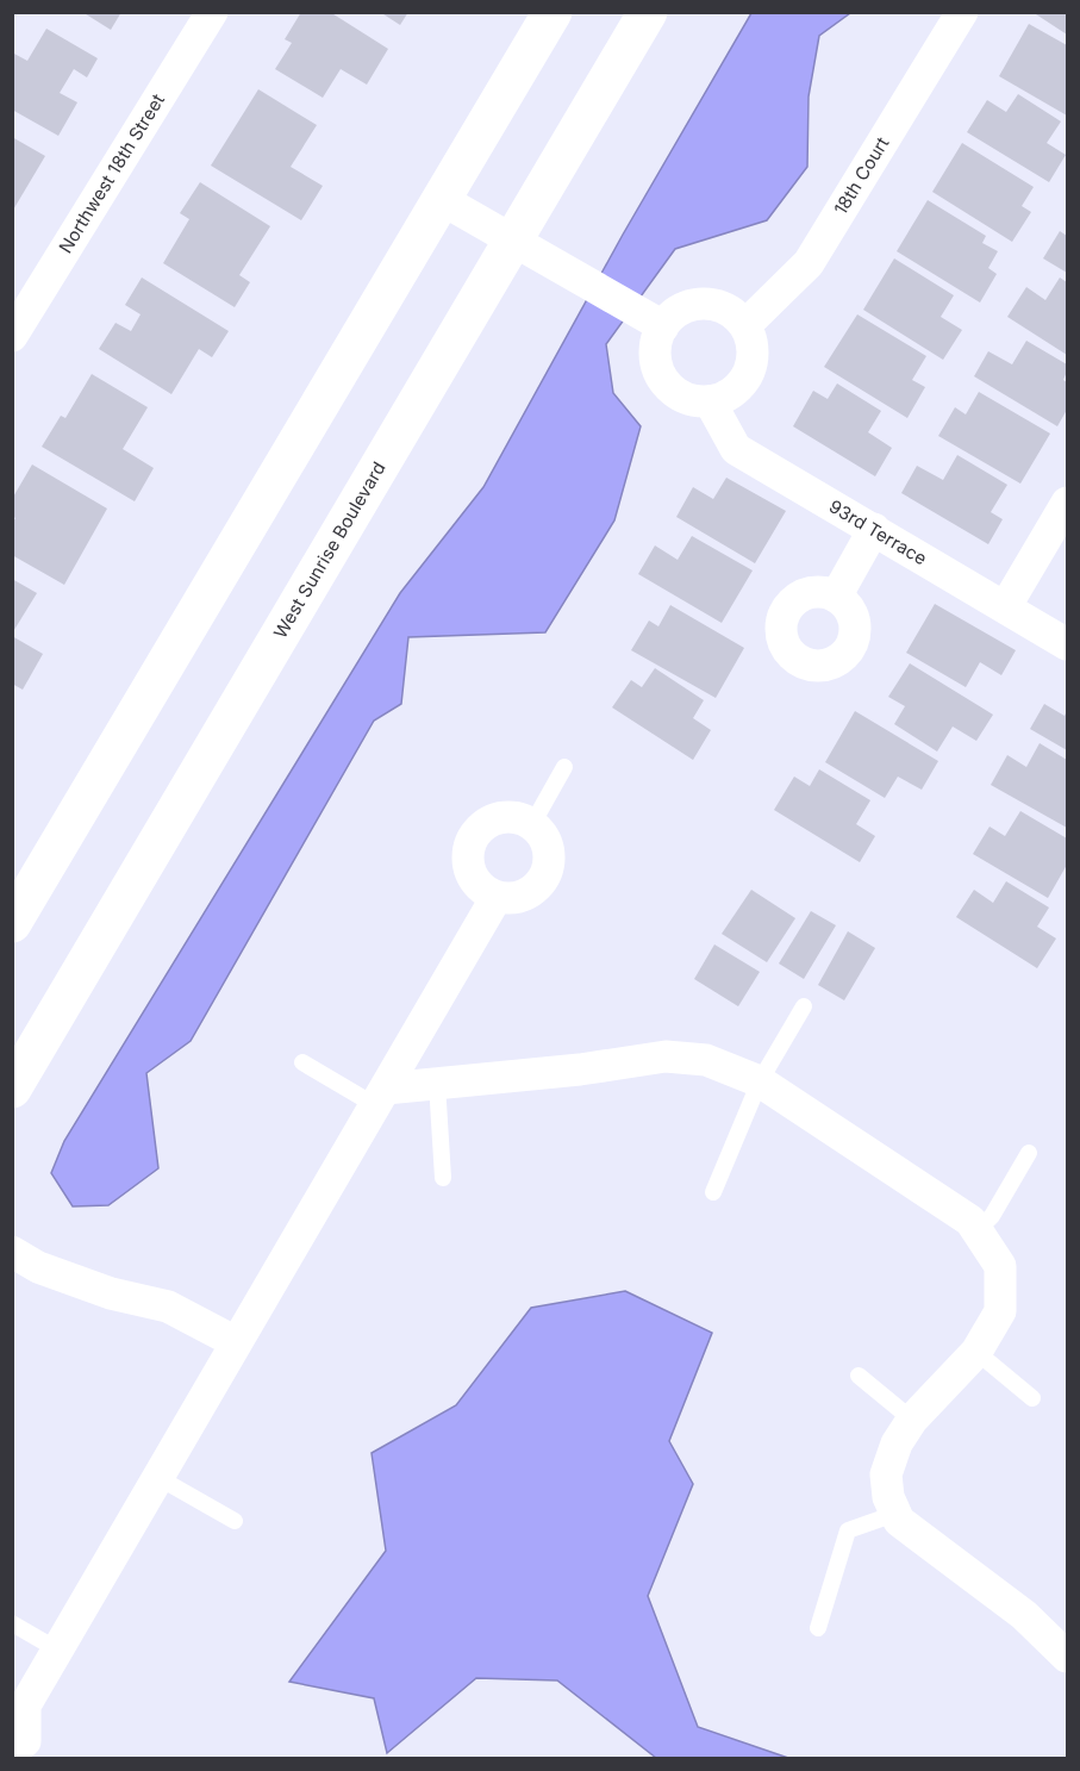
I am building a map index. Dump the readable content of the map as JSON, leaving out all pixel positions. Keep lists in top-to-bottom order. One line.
{"streets":{"highway":["West Sunrise Boulevard"],"street":["Northwest 18th Street","18th Court","93rd Terrace"]},"crossings":[["18th Court","93rd Terrace"]]}
